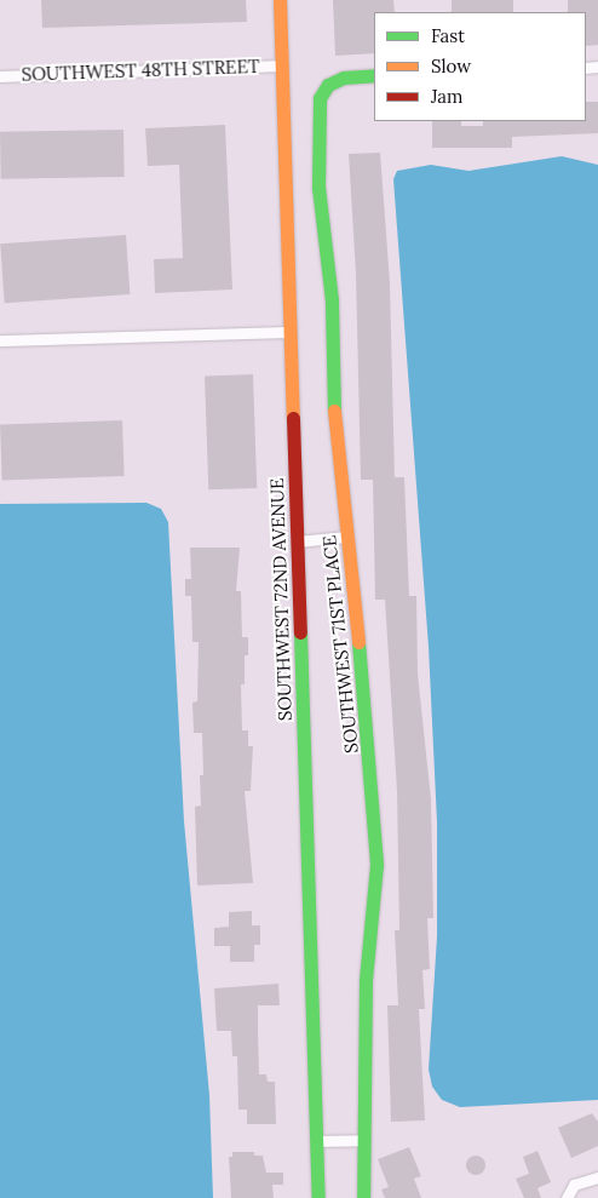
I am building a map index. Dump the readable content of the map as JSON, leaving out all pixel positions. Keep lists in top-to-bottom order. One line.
{"streets":{"street":["SOUTHWEST 48TH STREET","SOUTHWEST 72ND AVENUE","SOUTHWEST 71ST PLACE"]},"crossings":[["SOUTHWEST 48TH STREET","SOUTHWEST 72ND AVENUE"]],"legend":["Fast","Slow","Jam"]}
